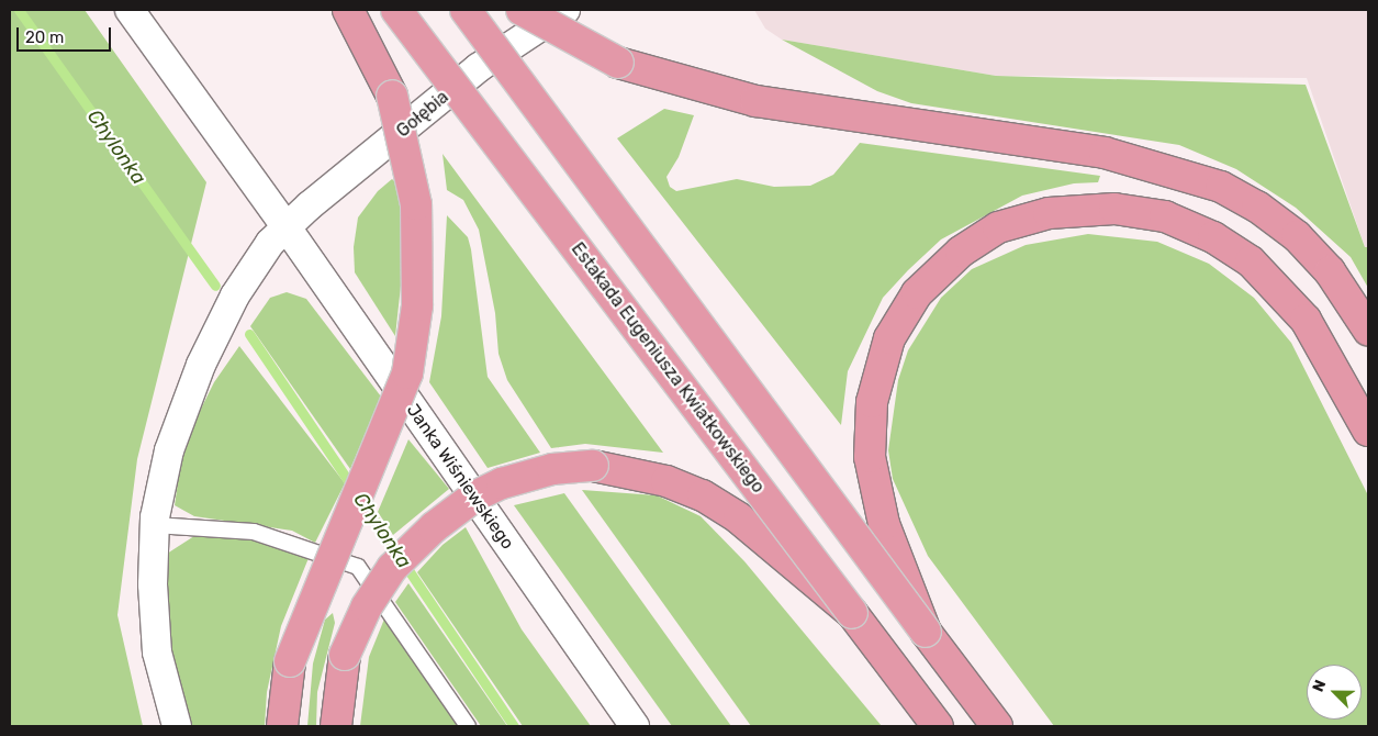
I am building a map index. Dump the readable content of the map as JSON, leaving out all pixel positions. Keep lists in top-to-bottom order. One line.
{"streets":{"highway":["Estakada Eugeniusza Kwiatkowskiego"],"street":["Gołębia","Janka Wiśniewskiego"]},"crossings":[["Gołębia","Janka Wiśniewskiego"]],"water":["Chylonka"],"scale_bar":"20 m","north":"top left"}
